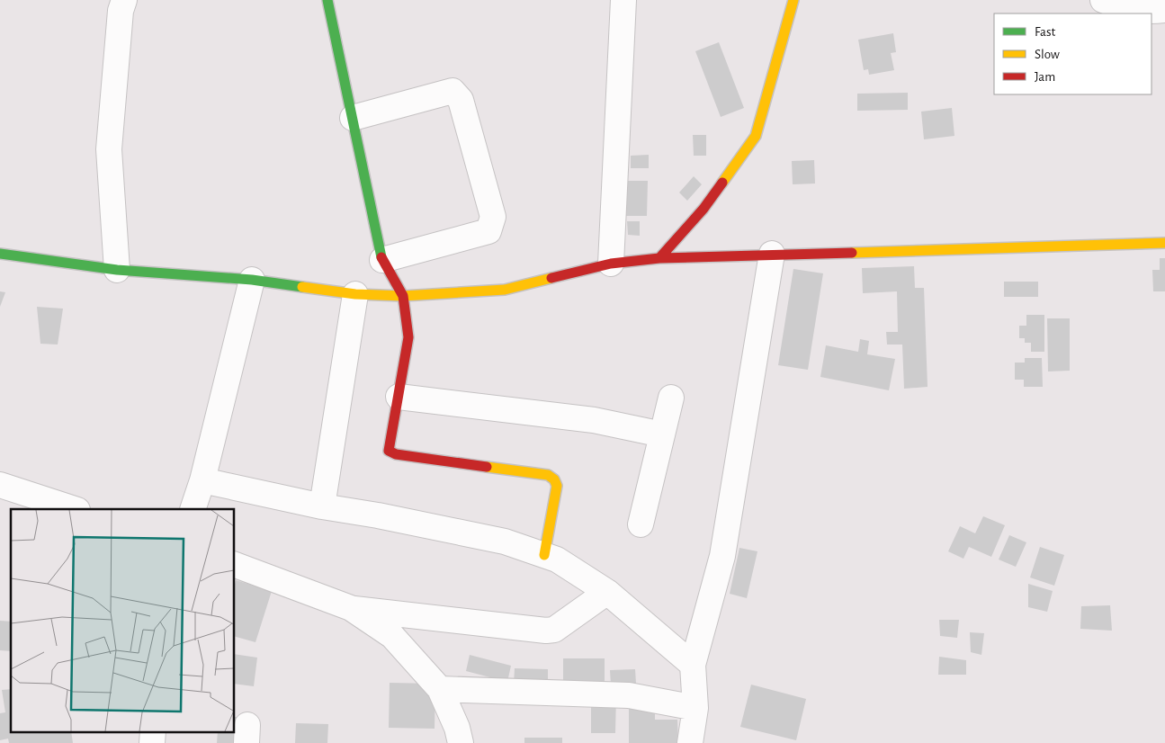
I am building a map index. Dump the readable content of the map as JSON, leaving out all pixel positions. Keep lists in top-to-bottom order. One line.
{"legend":["Fast","Slow","Jam"]}
